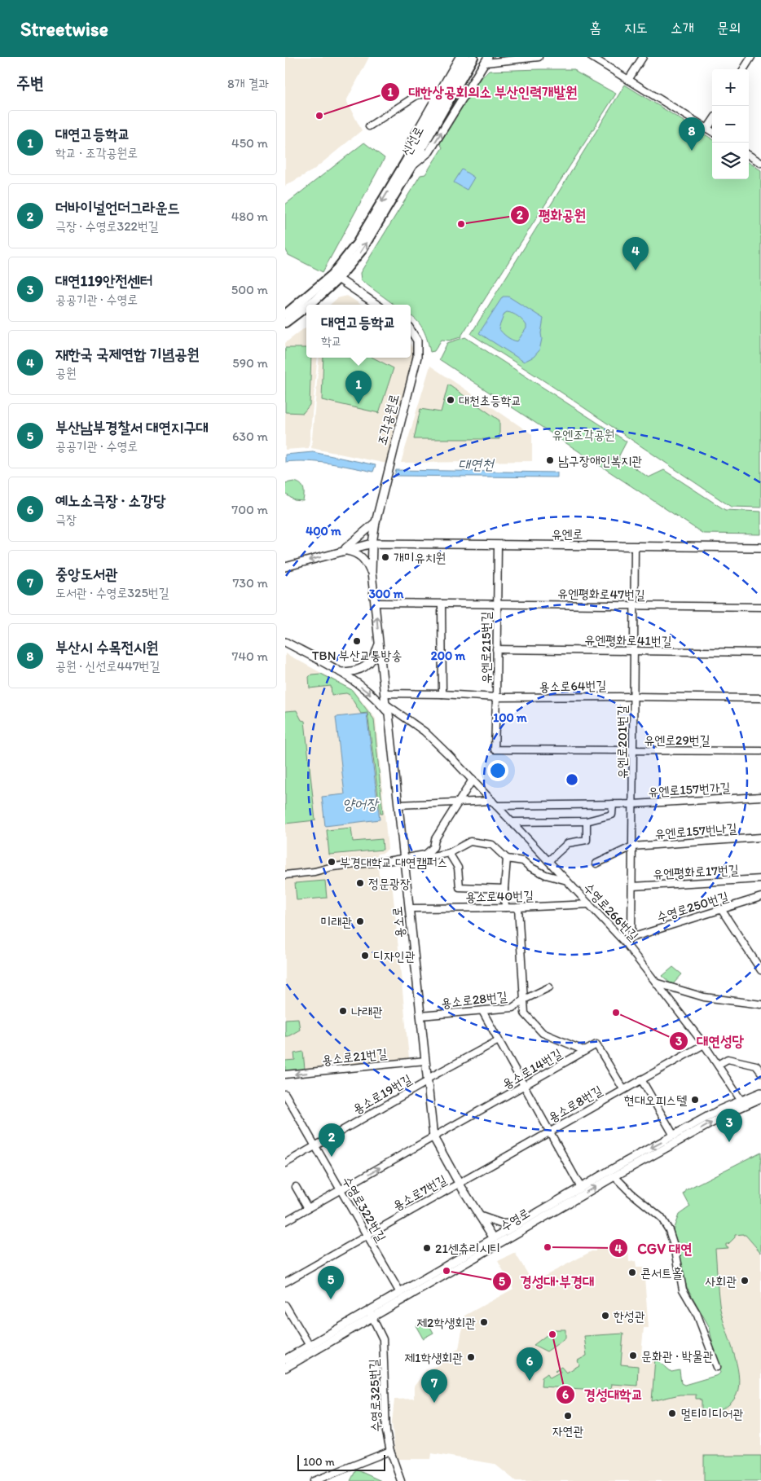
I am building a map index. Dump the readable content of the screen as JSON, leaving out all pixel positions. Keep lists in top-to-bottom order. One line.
{"streets":{"highway":["신선로"],"main road":["조각공원로","유엔로","용소로","수영로"],"street":["유엔평화로47번길","유엔평화로41번길","유엔로215번길","용소로64번길","유엔로29번길","유엔로201번길","유엔로157번가길","유엔로157번나길","유엔평화로17번길","용소로40번길","수영로250번길","수영로266번길","용소로28번길","용소로21번길","용소로14번길","용소로19번길","용소로8번길","용소로7번길","수영로322번길","수영로325번길"]},"crossings":[["조각공원로","유엔로"],["유엔로","유엔로215번길"],["유엔로","유엔로201번길"],["유엔평화로47번길","유엔로215번길"],["유엔평화로47번길","유엔로201번길"],["유엔평화로41번길","유엔로215번길"],["유엔평화로41번길","유엔로201번길"],["유엔로215번길","용소로64번길"],["유엔로215번길","유엔로29번길"],["용소로64번길","유엔로201번길"],["유엔로29번길","유엔로201번길"],["유엔로201번길","유엔로157번가길"],["유엔로201번길","유엔로157번나길"],["유엔로201번길","유엔평화로17번길"],["유엔로201번길","수영로250번길"],["유엔로157번가길","수영로266번길"],["유엔로157번가길","용소로"],["용소로40번길","수영로266번길"],["용소로40번길","용소로"],["수영로250번길","수영로266번길"],["용소로","용소로28번길"],["용소로","용소로21번길"],["용소로","용소로14번길"],["용소로","용소로19번길"],["용소로","용소로8번길"],["용소로","용소로7번길"],["용소로","수영로"],["용소로14번길","용소로8번길"],["용소로14번길","수영로322번길"],["용소로19번길","수영로322번길"],["용소로8번길","용소로7번길"],["용소로7번길","수영로322번길"],["수영로322번길","수영로"],["수영로","수영로325번길"]],"one_way":["용소로21번길"],"water":["대연천","양어장"],"parks":["유엔조각공원"],"places":["대한상공회의소 부산인력개발원","평화공원","대천초등학교","남구장애인복지관","개미유치원","TBN 부산교통방송","부경대학교 대연캠퍼스","정문광장","미래관","디자인관","나래관","대연성당","현대오피스텔","CGV 대연","21센츄리시티","경성대·부경대","콘서트홀","사회관","한성관","제2학생회관","경성대학교","문화관 · 박물관","제1학생회관","멀티미디어관","자연관"],"scale_bar":"100 m","page":{"header":"Streetwise","nav":["홈","지도","소개","문의"],"heading":["주변","8개 결과"],"map_buttons":["+","−"],"list":[{"mark":"1","name":"대연고등학교","note":"학교 · 조각공원로","value":"450 m"},{"mark":"2","name":"더바이널언더그라운드","note":"극장 · 수영로322번길","value":"480 m"},{"mark":"3","name":"대연119안전센터","note":"공공기관 · 수영로","value":"500 m"},{"mark":"4","name":"재한국 국제연합 기념공원","note":"공원","value":"590 m"},{"mark":"5","name":"부산남부경찰서 대연지구대","note":"공공기관 · 수영로","value":"630 m"},{"mark":"6","name":"예노소극장 · 소강당","note":"극장","value":"700 m"},{"mark":"7","name":"중앙도서관","note":"도서관 · 수영로325번길","value":"730 m"},{"mark":"8","name":"부산시 수목전시원","note":"공원 · 신선로447번길","value":"740 m"}],"pins":["8","4","1","3","2","5","6","7"],"popup":["대연고등학교","학교"],"scale":"100 m"},"rings":["400 m","300 m","200 m","100 m"]}
